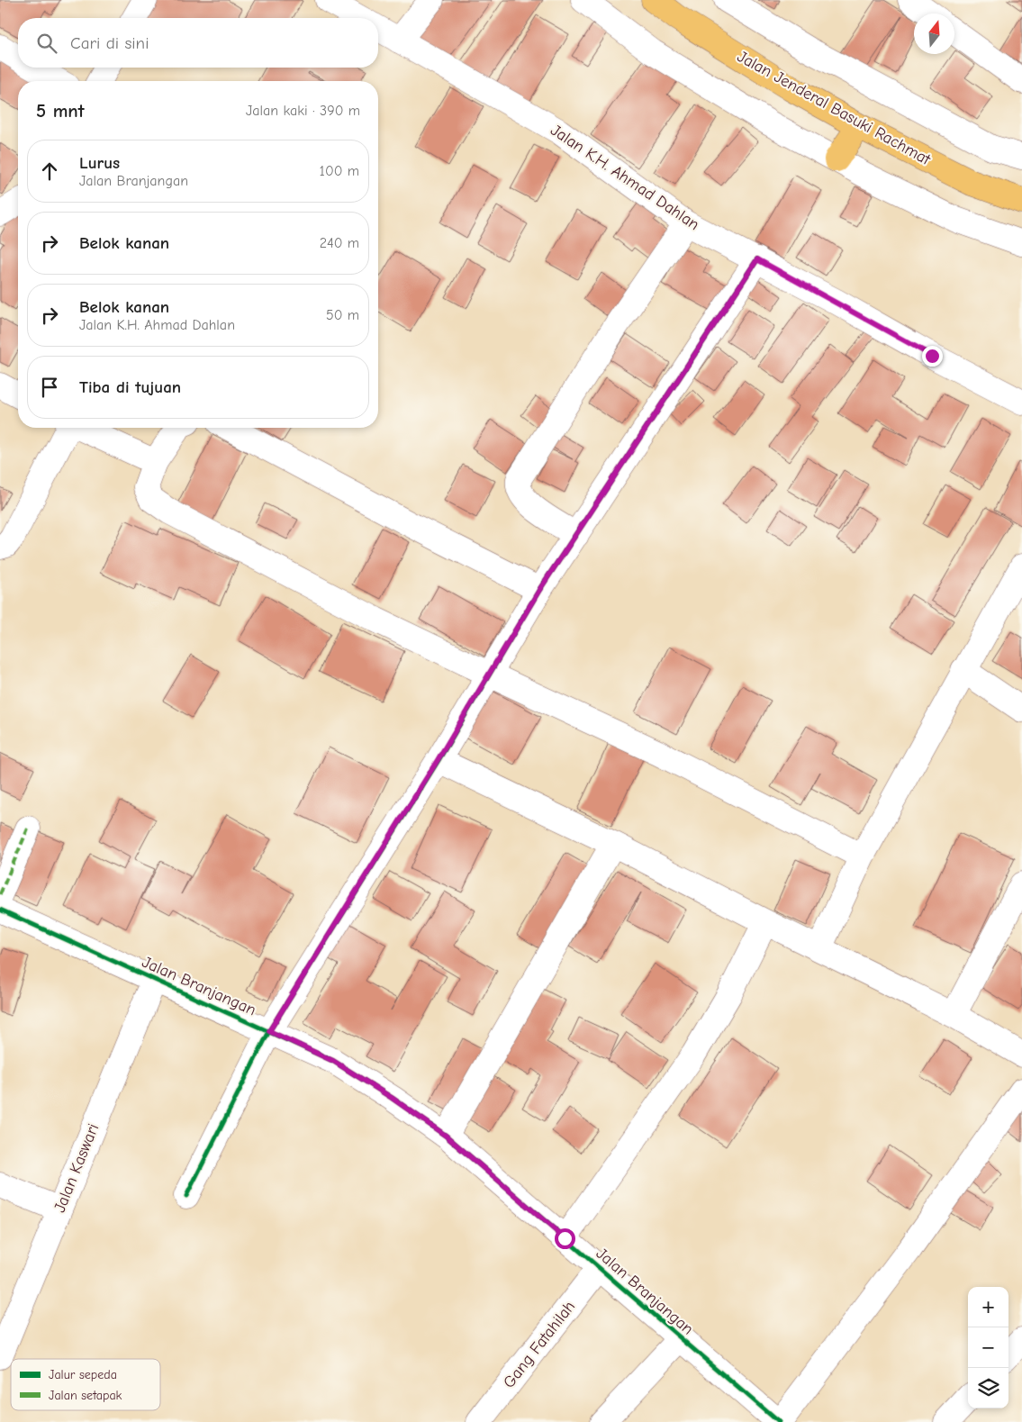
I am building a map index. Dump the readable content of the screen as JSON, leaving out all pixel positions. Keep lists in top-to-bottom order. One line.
{"streets":{"main road":["Jalan Jenderal Basuki Rachmat"],"street":["Jalan K.H. Ahmad Dahlan","Jalan Branjangan","Jalan Kaswari","Gang Fatahilah"]},"crossings":[["Jalan Branjangan","Jalan Kaswari"],["Jalan Branjangan","Gang Fatahilah"]],"legend":["Jalur sepeda","Jalan setapak"],"north":"top","page":{"search":"Cari di sini","heading":["5 mnt","Jalan kaki · 390 m"],"list":[["Lurus","Jalan Branjangan","100 m"],["Belok kanan","240 m"],["Belok kanan","Jalan K.H. Ahmad Dahlan","50 m"],"Tiba di tujuan"],"map_buttons":["+","−"]}}
